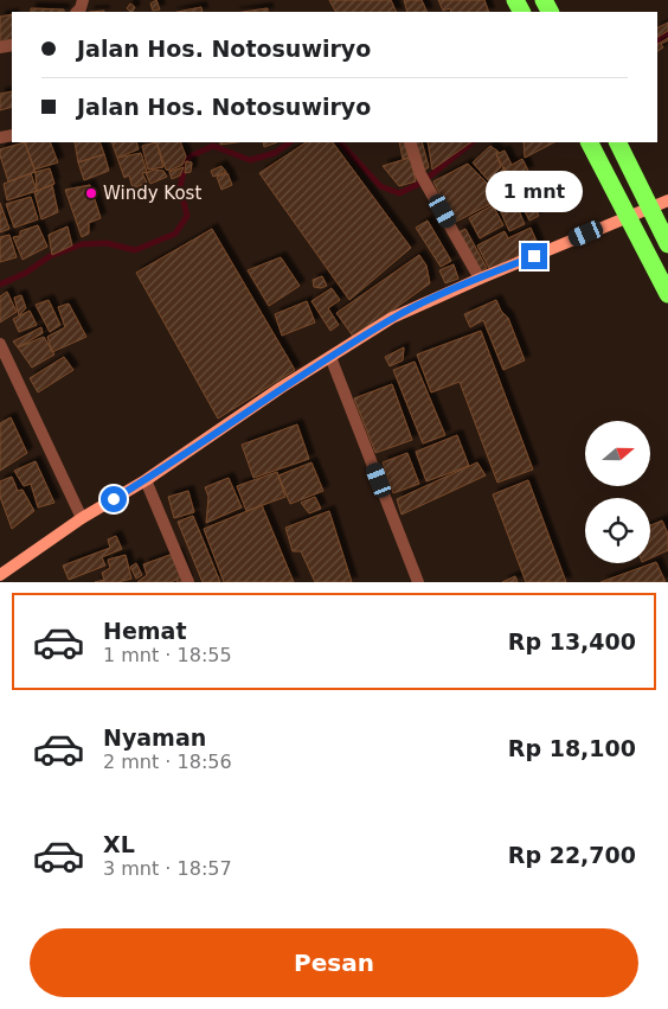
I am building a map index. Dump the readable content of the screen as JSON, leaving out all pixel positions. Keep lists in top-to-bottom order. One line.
{"places":["Windy Kost"],"north":"right","page":{"banner":["Jalan Hos. Notosuwiryo","Jalan Hos. Notosuwiryo"],"bubble":"1 mnt","list":[{"name":"Hemat","note":"1 mnt · 18:55","value":"Rp 13,400"},{"name":"Nyaman","note":"2 mnt · 18:56","value":"Rp 18,100"},{"name":"XL","note":"3 mnt · 18:57","value":"Rp 22,700"}],"buttons":"Pesan"}}
